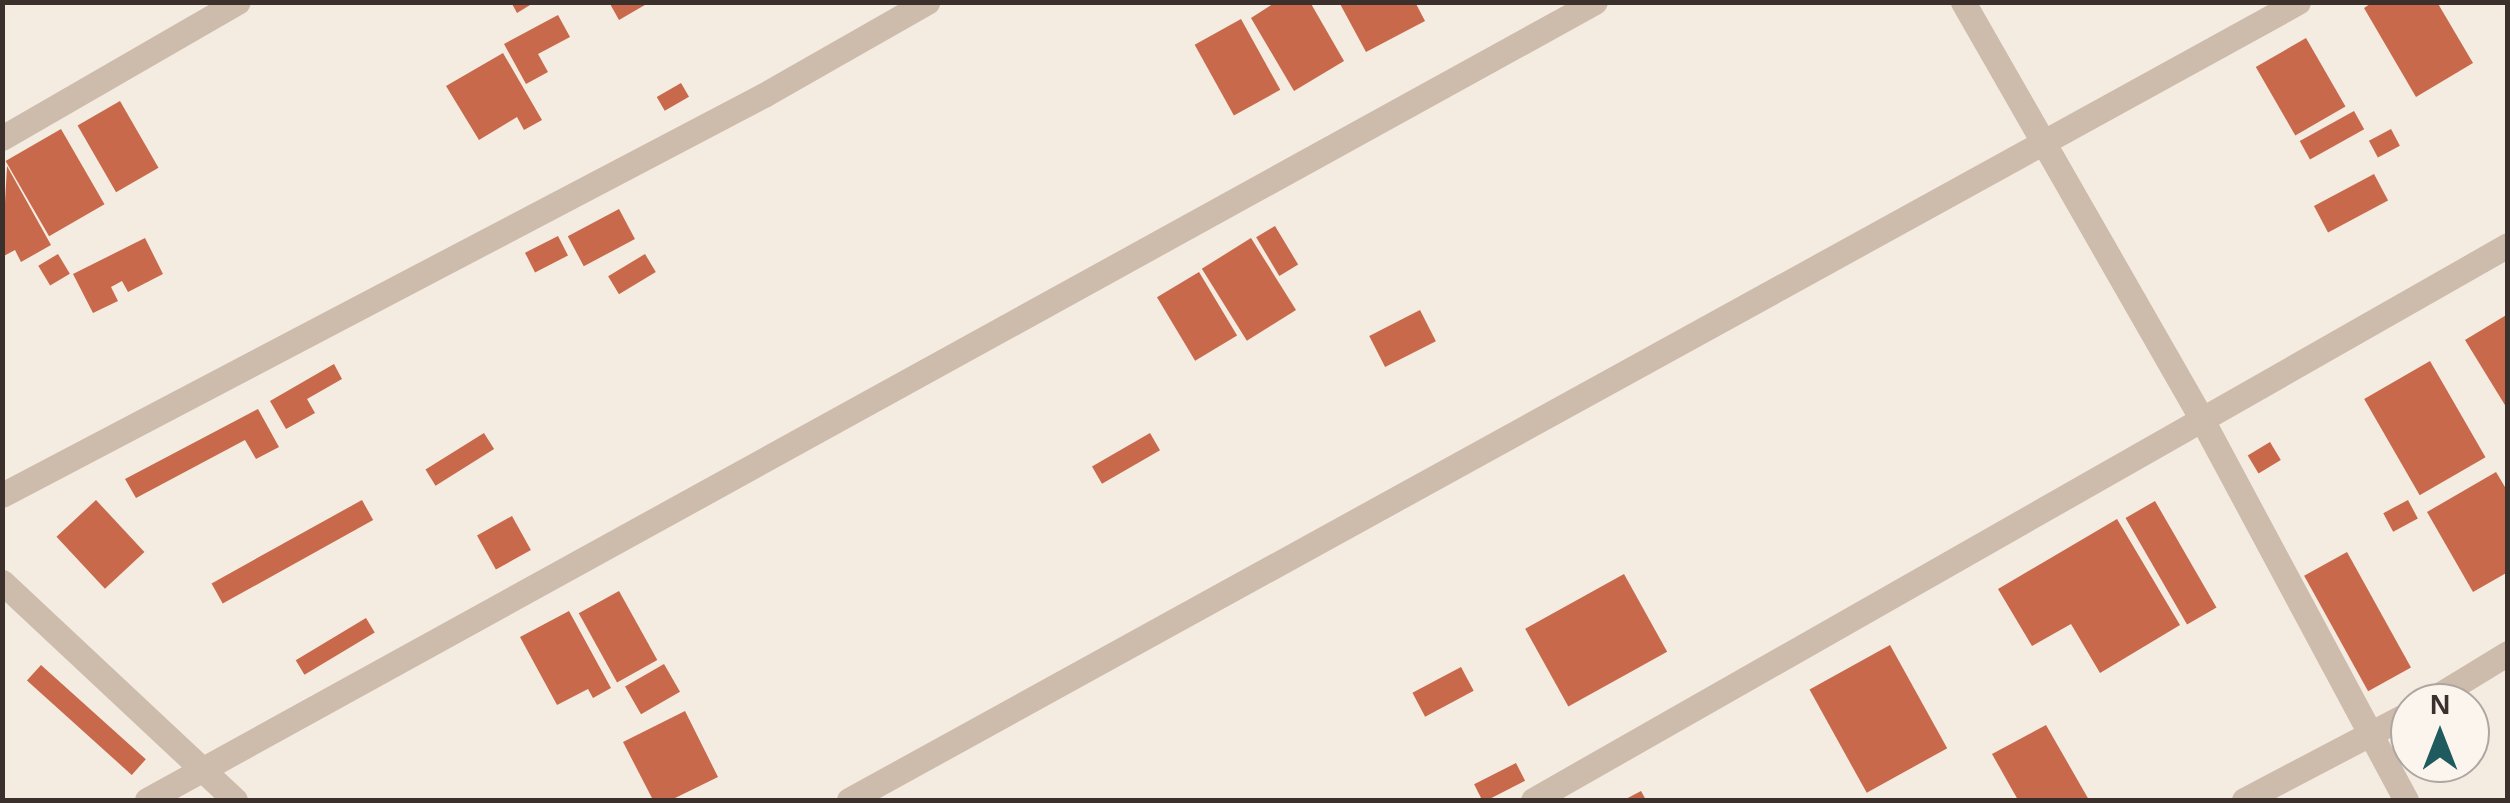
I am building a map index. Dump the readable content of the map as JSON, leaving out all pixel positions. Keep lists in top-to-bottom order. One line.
{"north":"top"}
